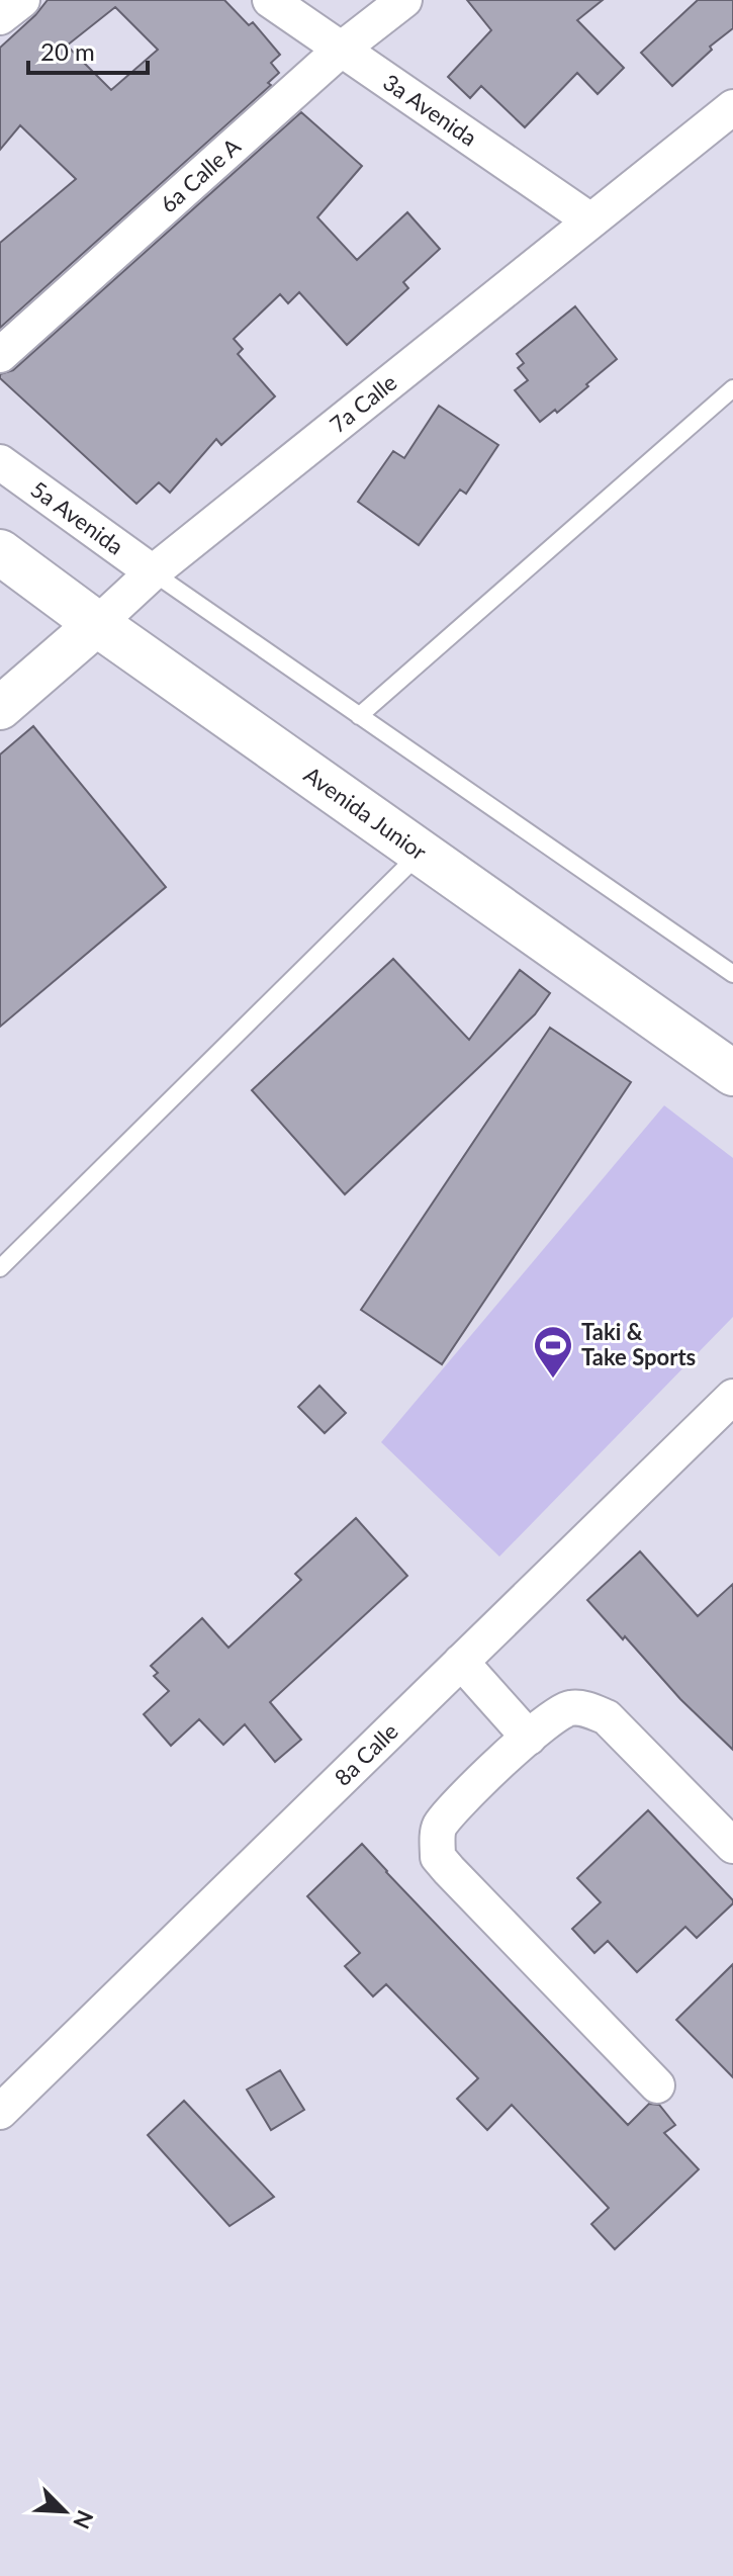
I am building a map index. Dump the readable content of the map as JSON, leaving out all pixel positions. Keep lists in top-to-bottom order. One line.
{"streets":{"main road":["Avenida Junior"],"street":["3a Avenida","6a Calle A","7a Calle","5a Avenida","8a Calle"]},"crossings":[["3a Avenida","6a Calle A"],["3a Avenida","7a Calle"],["7a Calle","5a Avenida"],["7a Calle","Avenida Junior"]],"places":{"sports":["Taki & Take Sports"]},"scale_bar":"20 m","north":"bottom right"}
